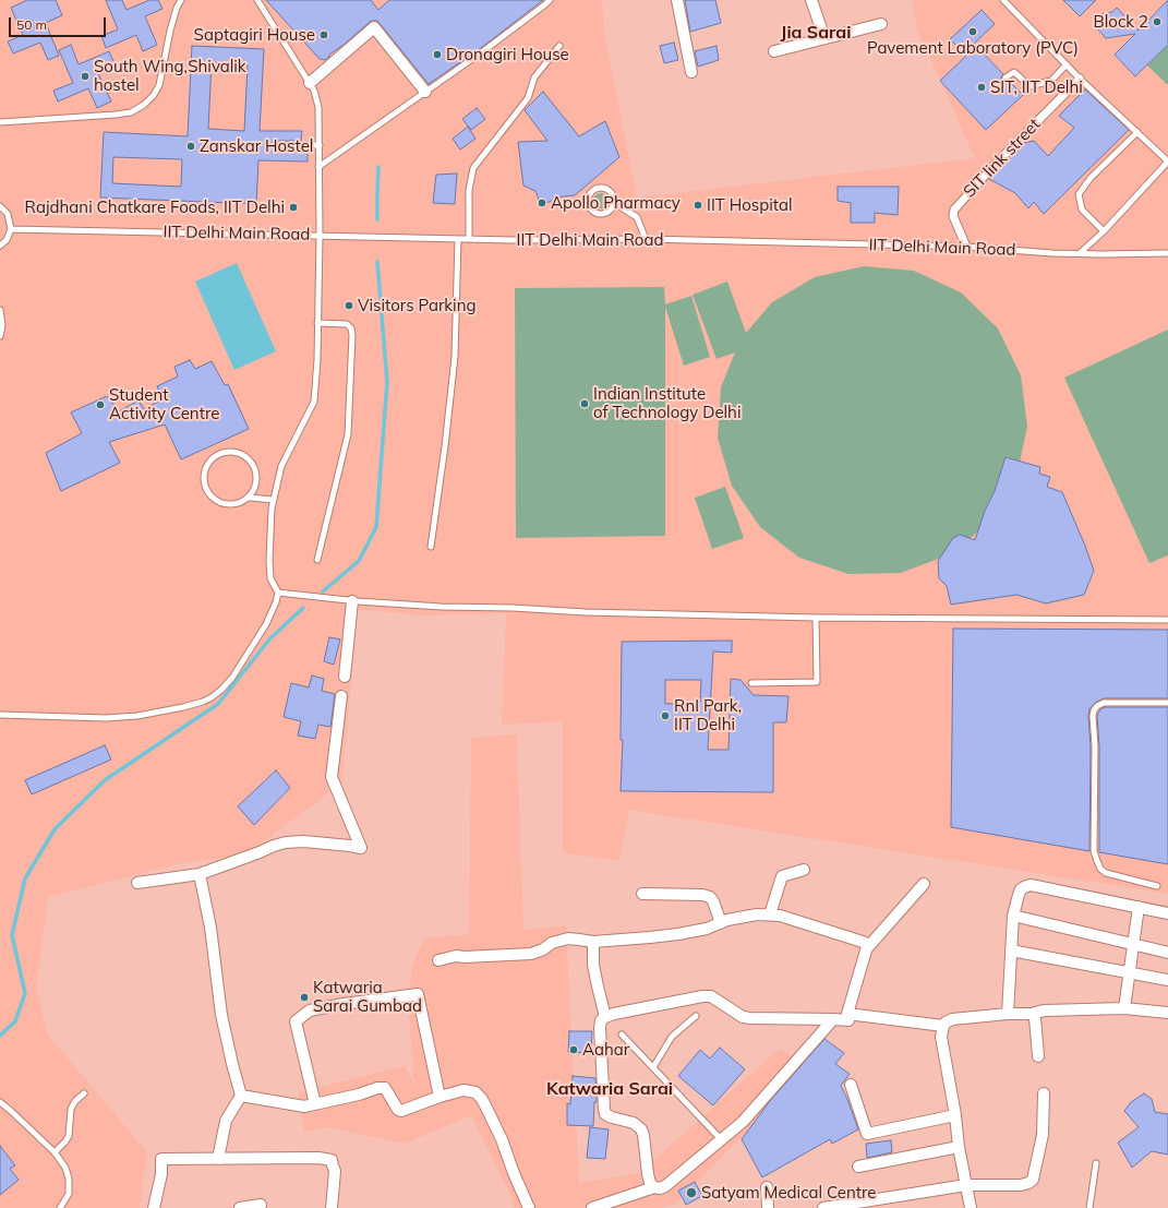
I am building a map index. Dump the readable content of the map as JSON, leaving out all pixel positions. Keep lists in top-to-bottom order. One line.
{"streets":{"street":["SIT link street"],"lane":["IIT Delhi Main Road"]},"crossings":[["SIT link street","IIT Delhi Main Road"]],"districts":["Jia Sarai","Katwaria Sarai"],"places":["Block 2","Pavement Laboratory (PVC)","Saptagiri House","Dronagiri House","South Wing,Shivalik hostel","SIT, IIT Delhi","Zanskar Hostel","Apollo Pharmacy","IIT Hospital","Rajdhani Chatkare Foods, IIT Delhi","Visitors Parking","Indian Institute of Technology Delhi","Student Activity Centre","RnI Park, IIT Delhi","Katwaria Sarai Gumbad","Aahar","Satyam Medical Centre"],"scale_bar":"50 m"}
